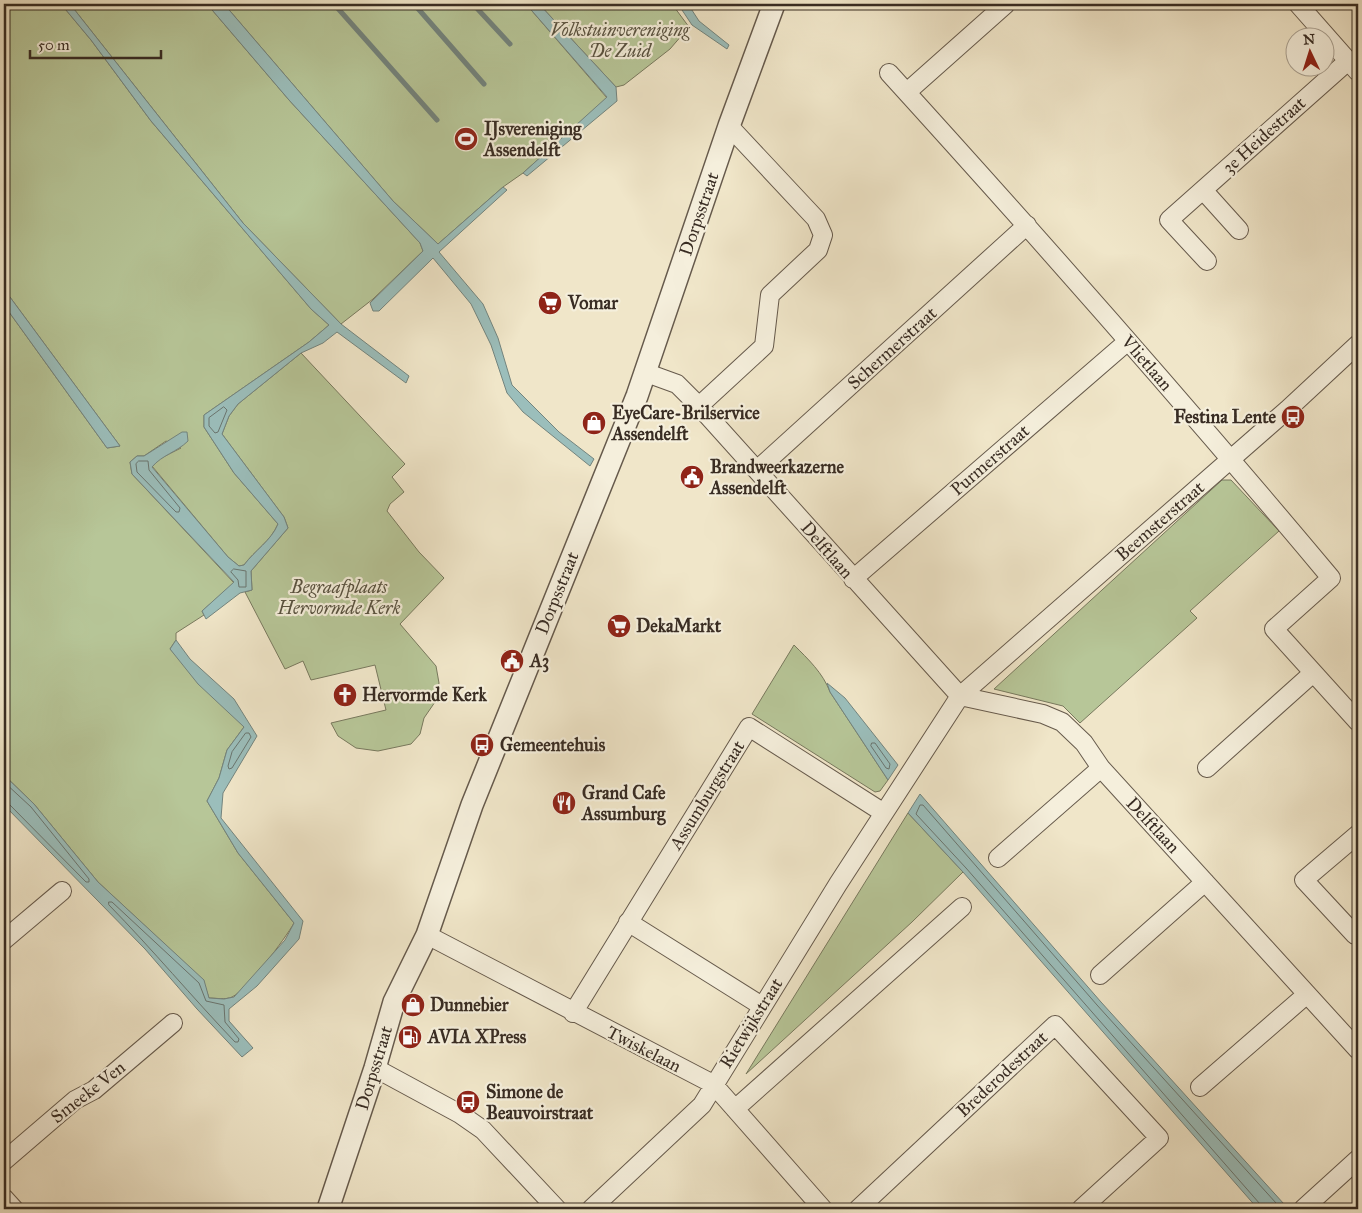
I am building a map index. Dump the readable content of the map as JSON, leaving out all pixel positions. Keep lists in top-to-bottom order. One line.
{"streets":{"street":["3e Heidestraat","Dorpsstraat","Schermerstraat","Vlietlaan","Purmerstraat","Beemsterstraat","Delftlaan","Assumburgstraat","Rietwijkstraat","Twiskelaan","Brederodestraat","Smeeke Ven"]},"crossings":[["Dorpsstraat","Delftlaan"],["Dorpsstraat","Twiskelaan"],["Schermerstraat","Vlietlaan"],["Schermerstraat","Delftlaan"],["Vlietlaan","Purmerstraat"],["Vlietlaan","Beemsterstraat"],["Purmerstraat","Delftlaan"],["Beemsterstraat","Delftlaan"],["Assumburgstraat","Rietwijkstraat"],["Assumburgstraat","Twiskelaan"],["Rietwijkstraat","Twiskelaan"]],"parks":["Volkstuinvereniging De Zuid","Begraafplaats Hervormde Kerk"],"places":{"sports":["IJsvereniging Assendelft"],"supermarket":["Vomar","DekaMarkt"],"bus stop":["Festina Lente","Gemeentehuis","Simone de Beauvoirstraat"],"shop":["EyeCare-Brilservice Assendelft","Dunnebier"],"public building":["Brandweerkazerne Assendelft","A3"],"church":["Hervormde Kerk"],"restaurant":["Grand Cafe Assumburg"],"fuel station":["AVIA XPress"]},"scale_bar":"50 m","north":"top"}
